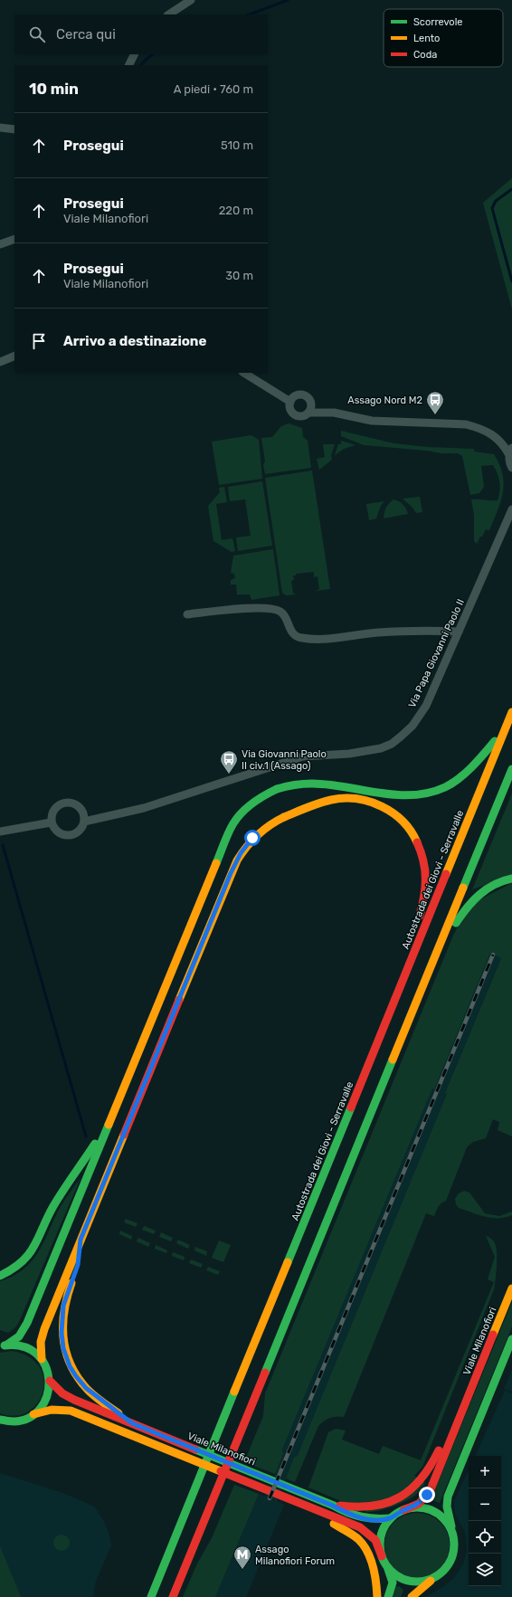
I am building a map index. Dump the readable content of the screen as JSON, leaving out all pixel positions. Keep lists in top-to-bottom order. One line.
{"streets":{"main road":["Autostrada dei Giovi - Serravalle","Viale Milanofiori"],"street":["Via Papa Giovanni Paolo II"]},"places":{"bus stop":["Assago Nord M2","Via Giovanni Paolo II civ.1 (Assago)"],"metro station":["Assago Milanofiori Forum"]},"legend":["Scorrevole","Lento","Coda"],"page":{"search":"Cerca qui","heading":["10 min","A piedi · 760 m"],"list":[["Prosegui","510 m"],["Prosegui","Viale Milanofiori","220 m"],["Prosegui","Viale Milanofiori","30 m"],"Arrivo a destinazione"],"map_buttons":["+","−"]}}
